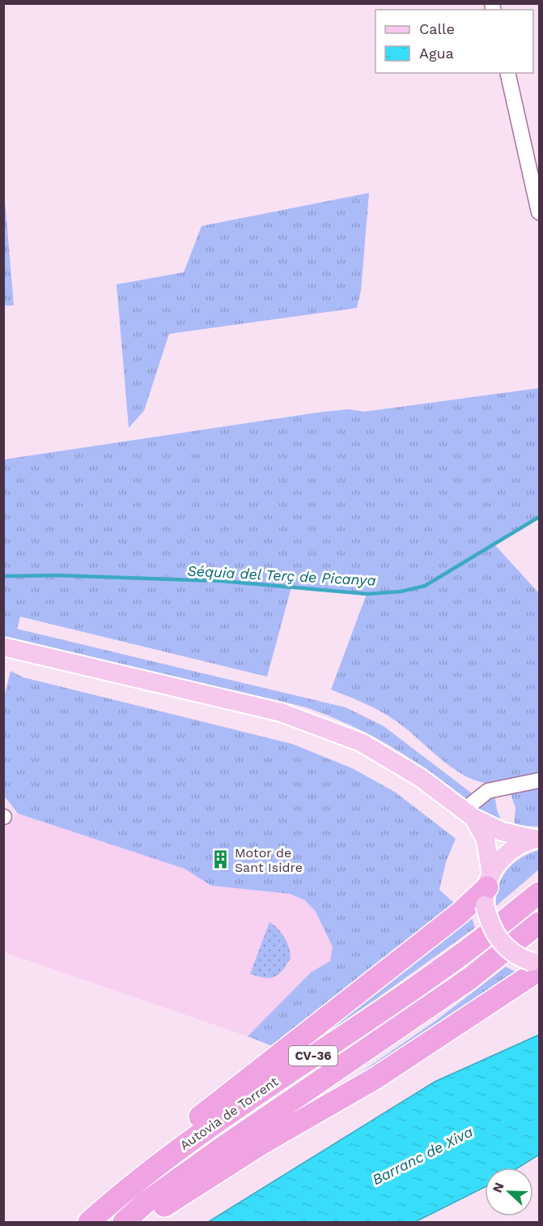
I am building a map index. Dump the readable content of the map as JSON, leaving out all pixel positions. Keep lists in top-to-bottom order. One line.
{"streets":{"highway":["CV-36","Autovia de Torrent"]},"water":["Séquia del Terç de Picanya","Barranc de Xiva"],"places":{"building":["Motor de Sant Isidre"]},"legend":["Calle","Agua"],"north":"left"}
